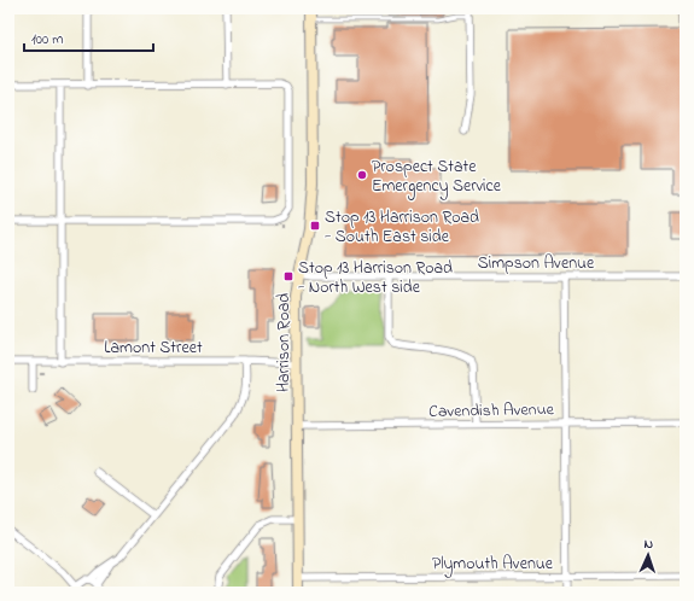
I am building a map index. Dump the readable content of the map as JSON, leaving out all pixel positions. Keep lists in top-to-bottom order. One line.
{"streets":{"street":["Simpson Avenue","Harrison Road","Lamont Street","Cavendish Avenue","Plymouth Avenue"]},"crossings":[["Simpson Avenue","Harrison Road"],["Harrison Road","Lamont Street"],["Harrison Road","Cavendish Avenue"],["Harrison Road","Plymouth Avenue"]],"places":{"other":["Prospect State Emergency Service"],"transit":["Stop 13 Harrison Road - South East side","Stop 13 Harrison Road - North West side"]},"scale_bar":"100 m","north":"top"}
